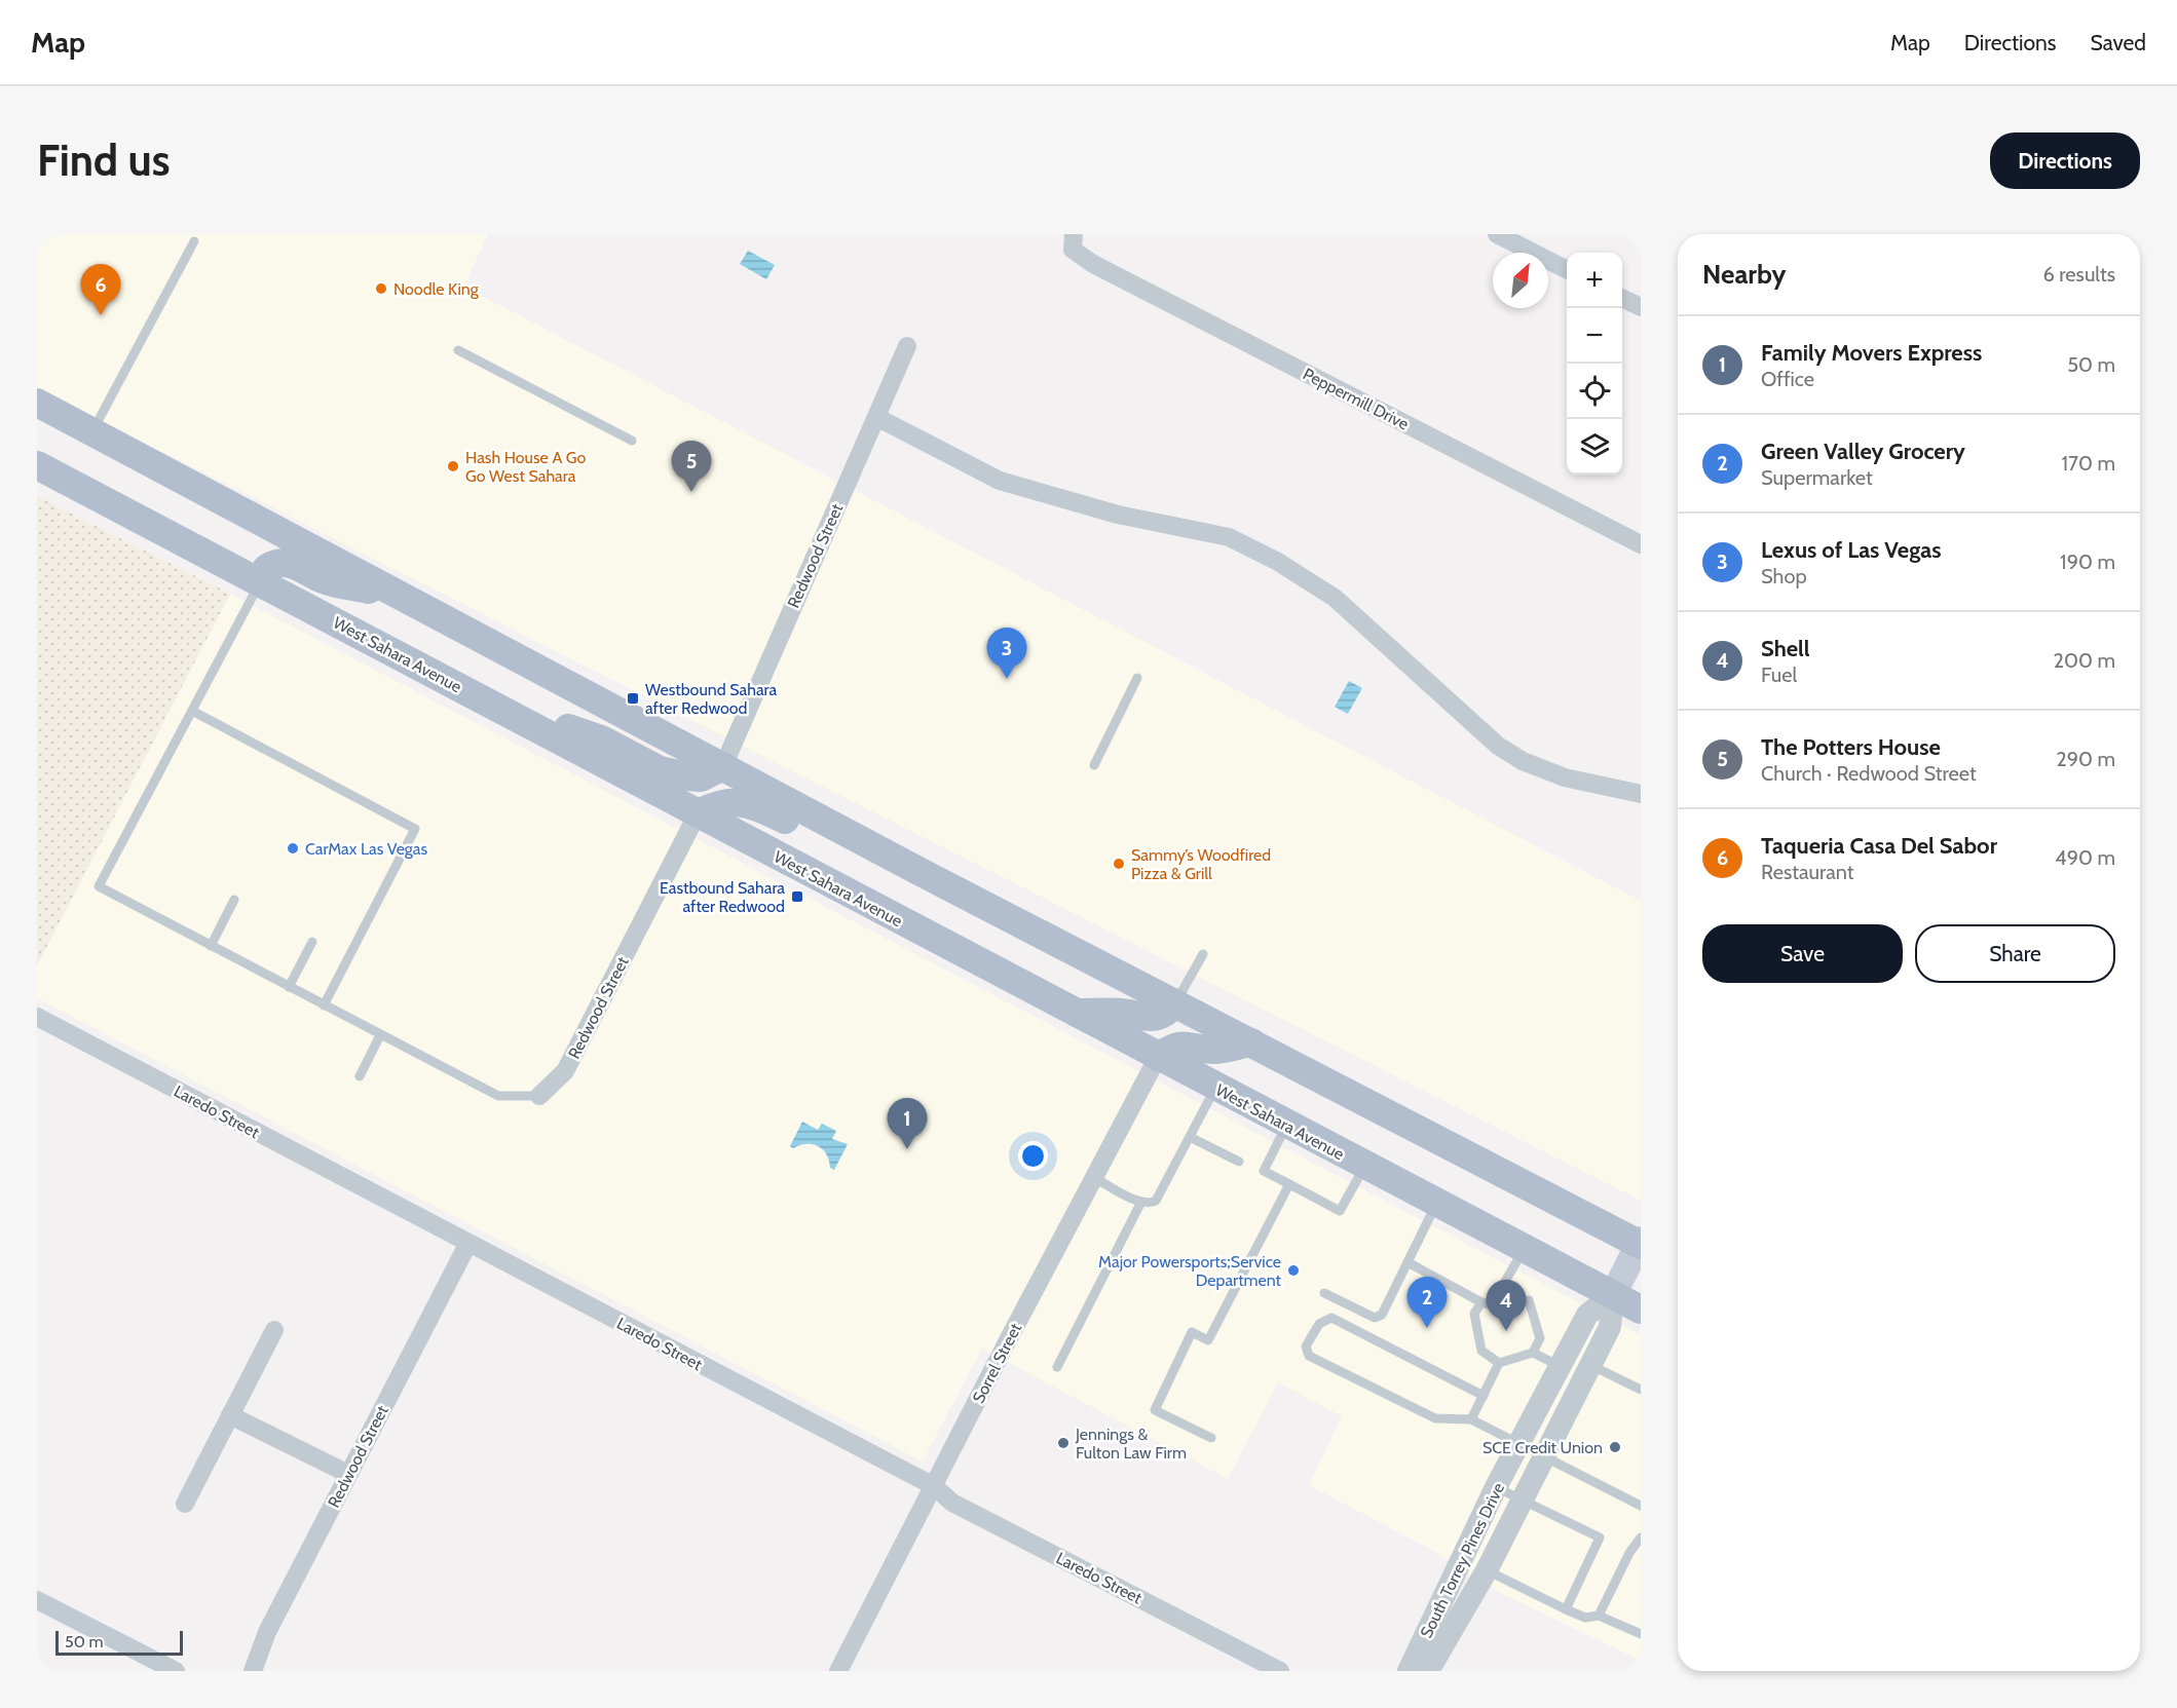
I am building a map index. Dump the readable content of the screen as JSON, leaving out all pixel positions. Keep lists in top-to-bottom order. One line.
{"streets":{"main road":["West Sahara Avenue","South Torrey Pines Drive"],"street":["Peppermill Drive","Redwood Street","Laredo Street","Sorrel Street"]},"crossings":[["Redwood Street","West Sahara Avenue"],["Redwood Street","Laredo Street"],["West Sahara Avenue","Sorrel Street"],["West Sahara Avenue","South Torrey Pines Drive"],["Laredo Street","Sorrel Street"]],"places":{"other":["Noodle King","Hash House A Go Go West Sahara","CarMax Las Vegas","Sammy’s Woodfired Pizza & Grill","Major Powersports;Service Department","Jennings & Fulton Law Firm","SCE Credit Union"],"transit":["Westbound Sahara after Redwood","Eastbound Sahara after Redwood"]},"scale_bar":"50 m","north":"top right","page":{"header":"Map","nav":["Map","Directions","Saved"],"buttons":["Directions",["Save","Share"]],"title":"Find us","heading":["Nearby","6 results"],"map_buttons":["+","−"],"pins":["6","5","3","1","2","4"],"list":[{"mark":"1","name":"Family Movers Express","note":"Office","value":"50 m"},{"mark":"2","name":"Green Valley Grocery","note":"Supermarket","value":"170 m"},{"mark":"3","name":"Lexus of Las Vegas","note":"Shop","value":"190 m"},{"mark":"4","name":"Shell","note":"Fuel","value":"200 m"},{"mark":"5","name":"The Potters House","note":"Church · Redwood Street","value":"290 m"},{"mark":"6","name":"Taqueria Casa Del Sabor","note":"Restaurant","value":"490 m"}],"scale":"50 m"}}
